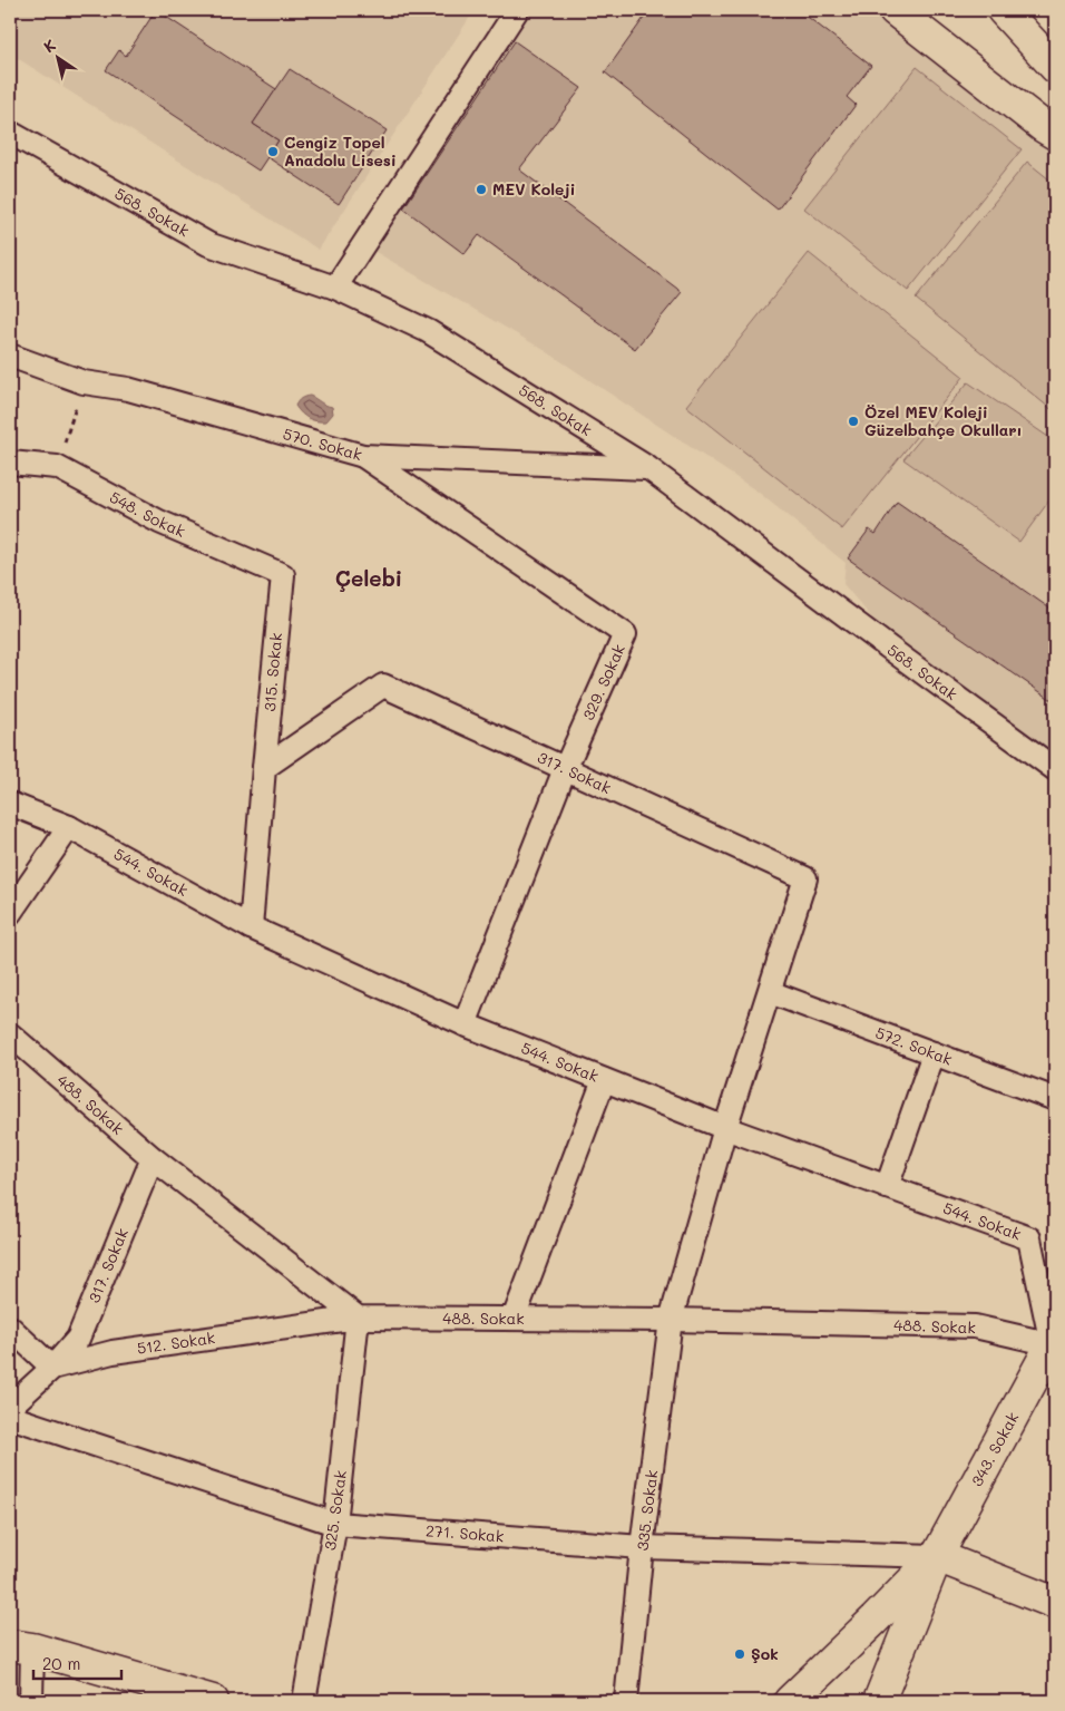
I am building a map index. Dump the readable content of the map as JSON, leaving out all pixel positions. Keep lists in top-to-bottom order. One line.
{"streets":{"main road":["343. Sokak"],"street":["568. Sokak","570. Sokak","548. Sokak","315. Sokak","329. Sokak","317. Sokak","544. Sokak","572. Sokak","488. Sokak","512. Sokak","325. Sokak","335. Sokak","271. Sokak"]},"crossings":[["568. Sokak","570. Sokak"],["570. Sokak","329. Sokak"],["548. Sokak","315. Sokak"],["315. Sokak","317. Sokak"],["329. Sokak","317. Sokak"],["329. Sokak","544. Sokak"],["317. Sokak","544. Sokak"],["317. Sokak","572. Sokak"],["317. Sokak","488. Sokak"],["317. Sokak","512. Sokak"],["317. Sokak","335. Sokak"],["544. Sokak","488. Sokak"],["544. Sokak","343. Sokak"],["544. Sokak","335. Sokak"],["488. Sokak","512. Sokak"],["488. Sokak","343. Sokak"],["488. Sokak","325. Sokak"],["488. Sokak","335. Sokak"],["512. Sokak","325. Sokak"],["343. Sokak","271. Sokak"],["325. Sokak","271. Sokak"],["335. Sokak","271. Sokak"]],"districts":["Çelebi"],"places":["Cengiz Topel Anadolu Lisesi","MEV Koleji","Özel MEV Koleji Güzelbahçe Okulları","Şok"],"scale_bar":"20 m","north":"top left"}
